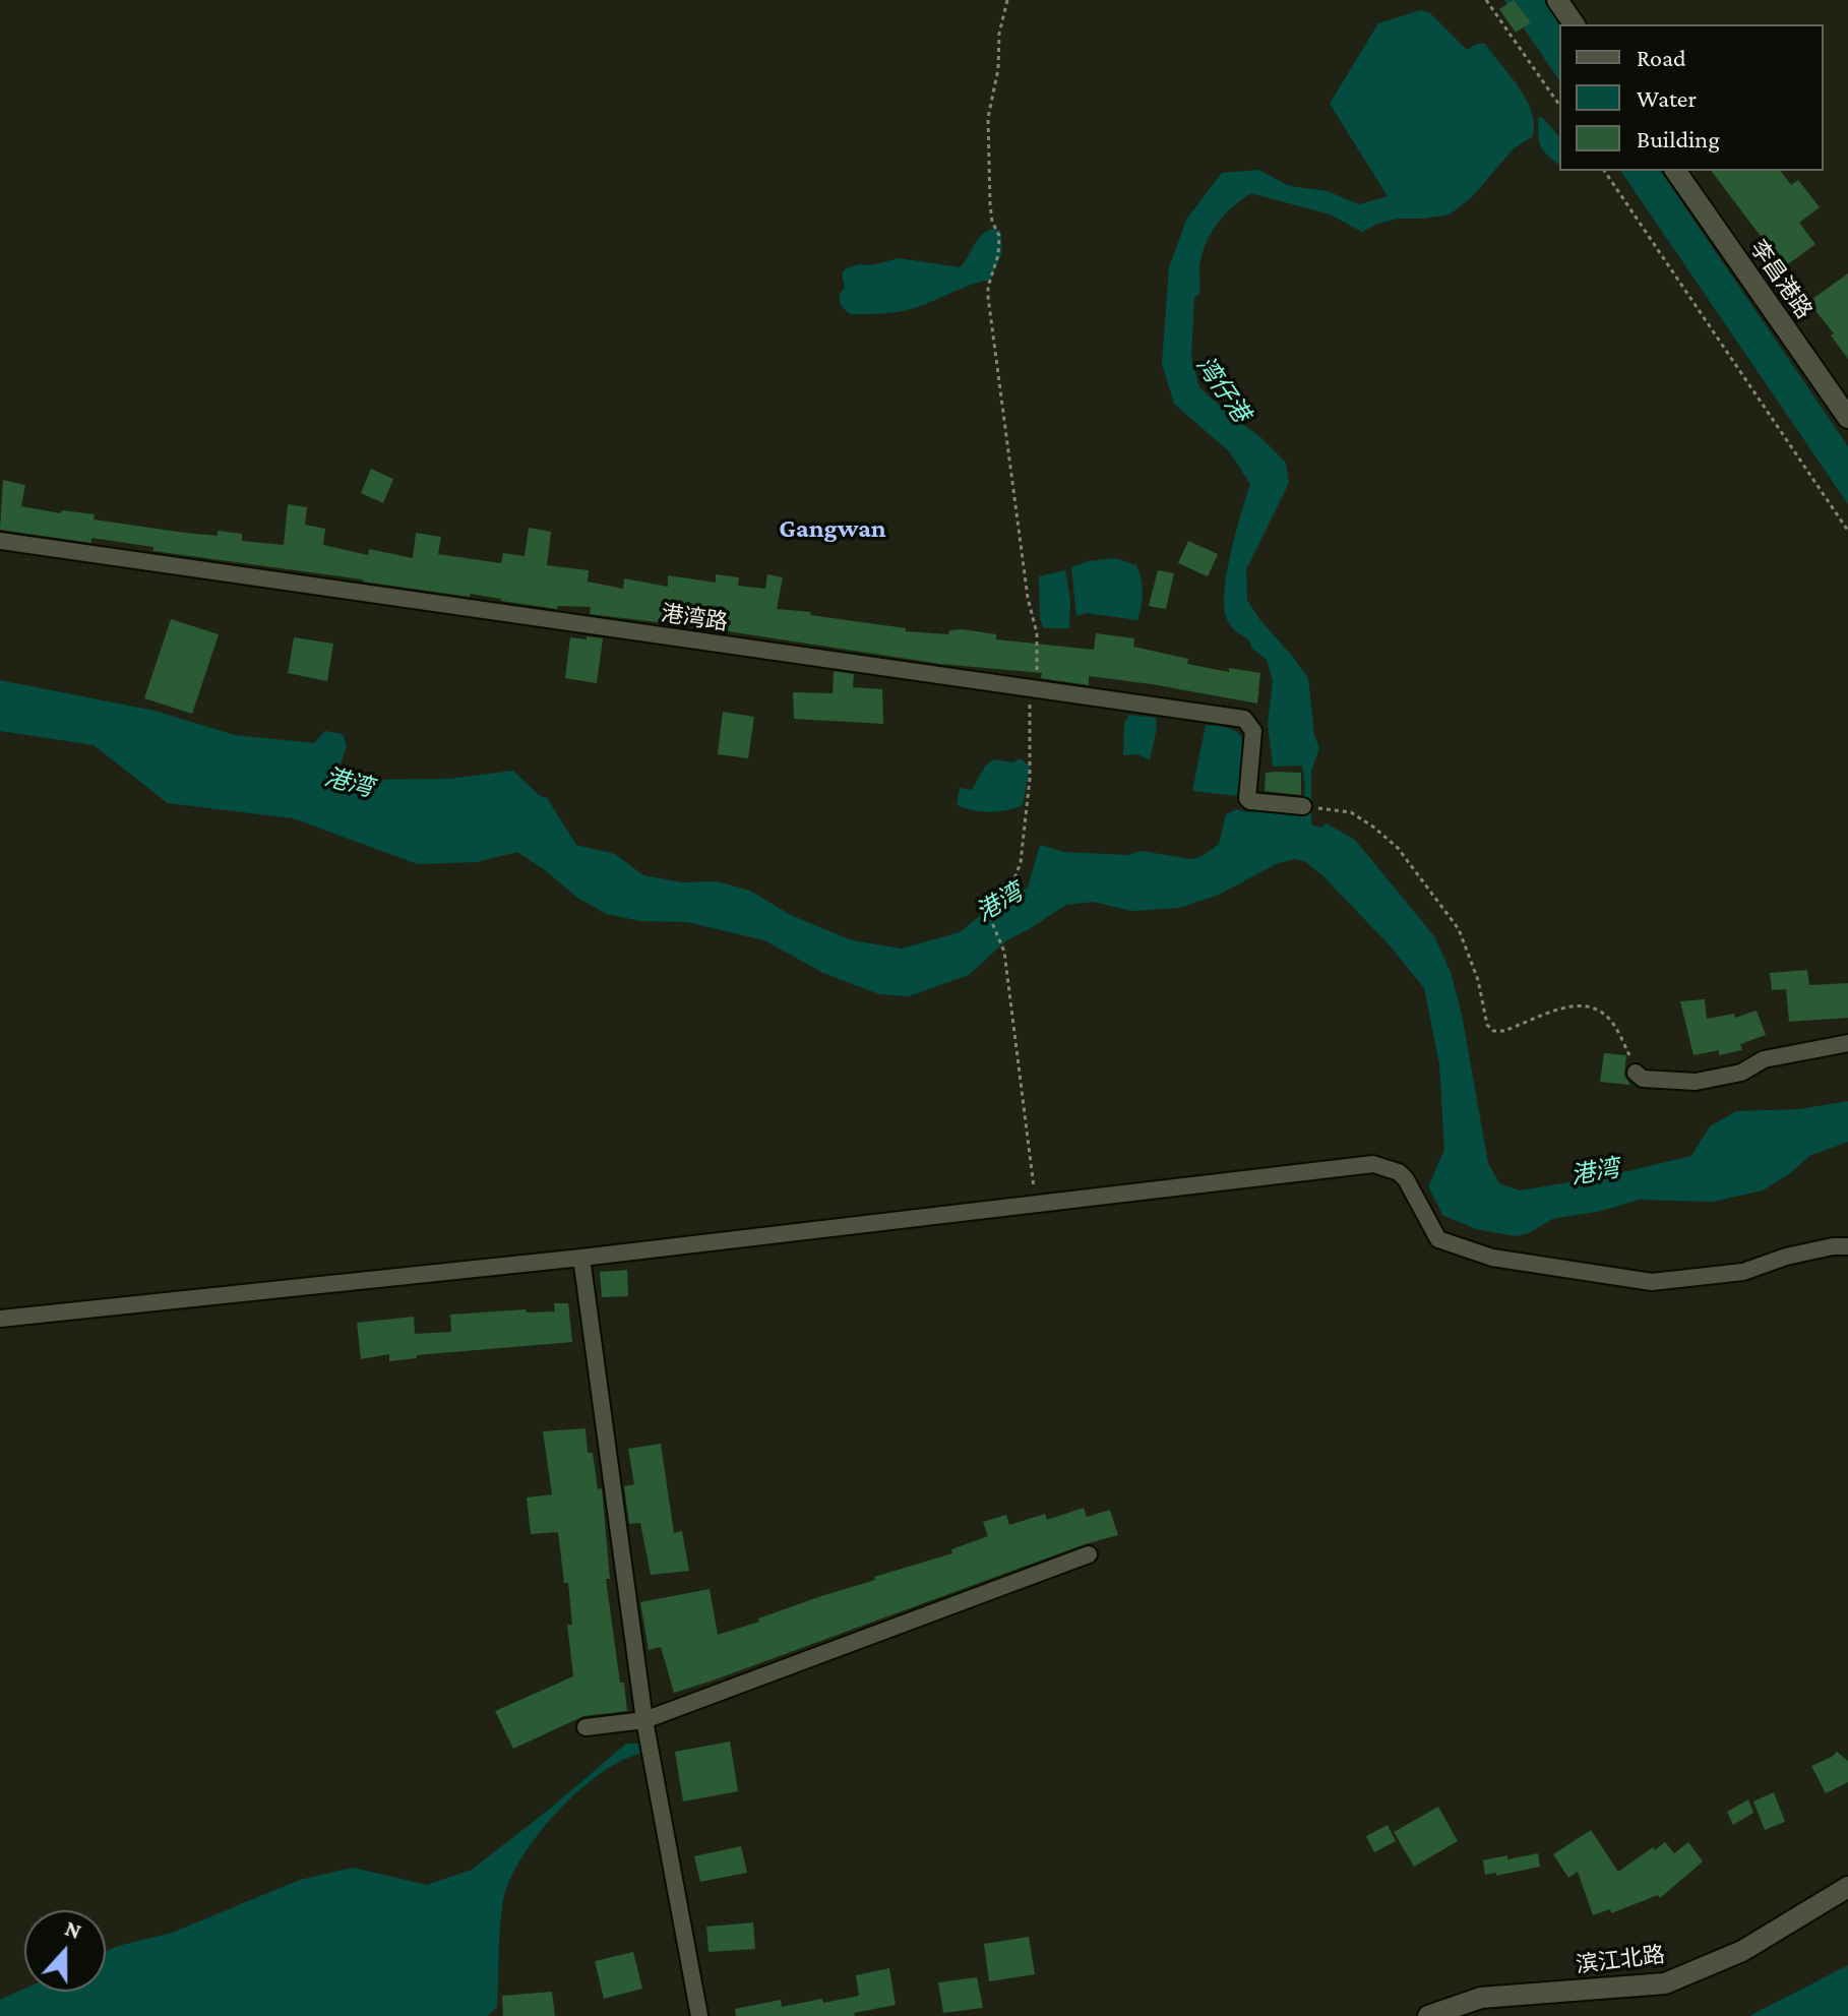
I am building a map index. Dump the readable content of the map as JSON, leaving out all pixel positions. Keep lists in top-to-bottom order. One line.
{"streets":{"street":["李昌港路","港湾路","滨江北路"]},"districts":["Gangwan"],"water":["湾仔港","港湾"],"legend":["Road","Water","Building"],"north":"top"}
